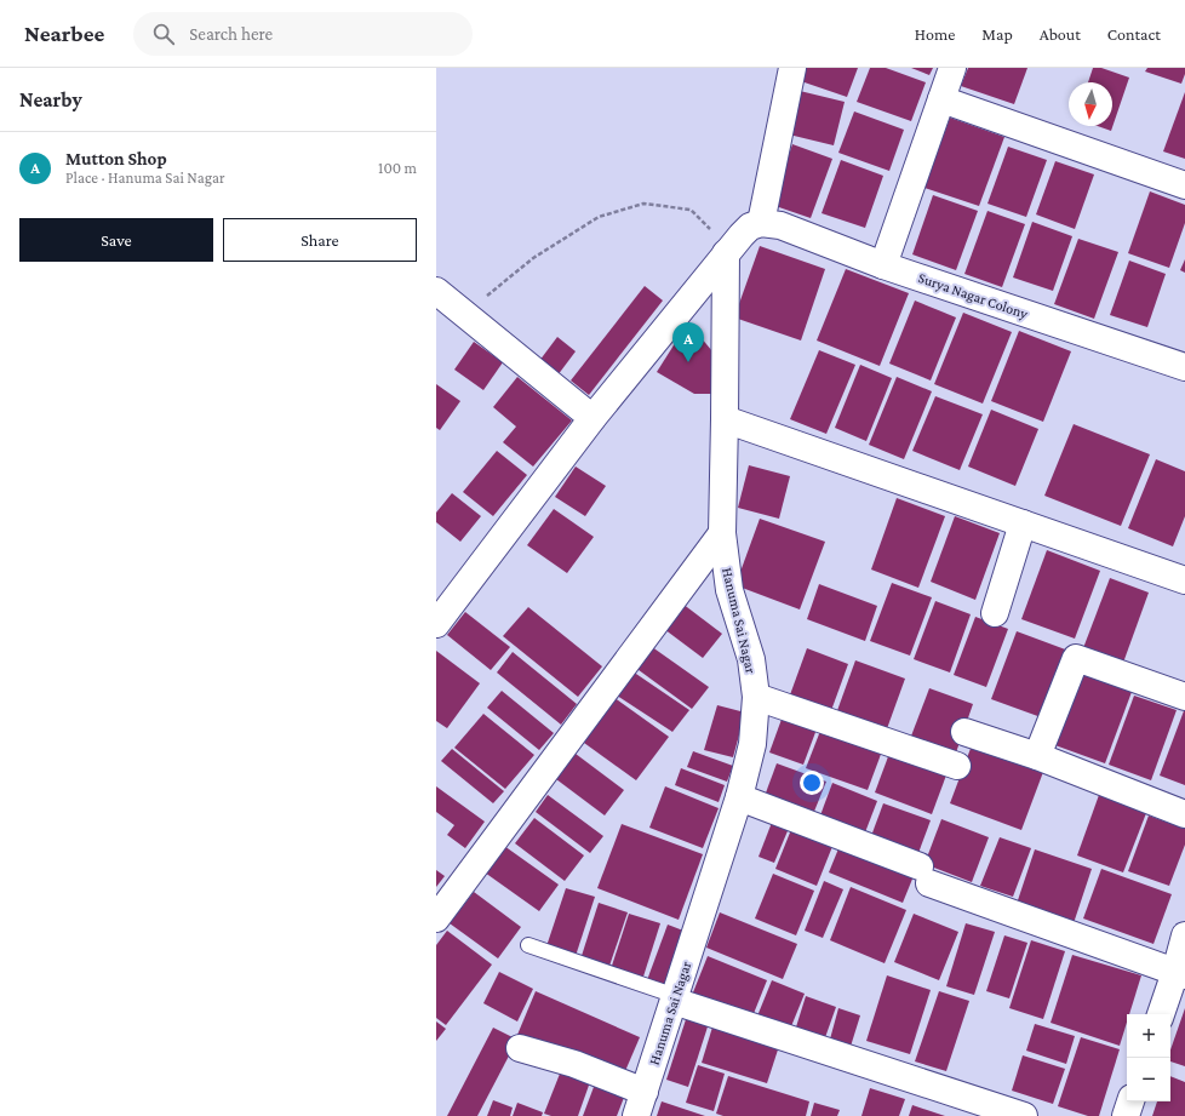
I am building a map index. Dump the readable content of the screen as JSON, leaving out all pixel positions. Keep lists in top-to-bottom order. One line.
{"streets":{"street":["Surya Nagar Colony","Hanuma Sai Nagar"]},"north":"bottom","page":{"header":"Nearbee","search":"Search here","nav":["Home","Map","About","Contact"],"heading":"Nearby","list":[{"mark":"A","name":"Mutton Shop","note":"Place · Hanuma Sai Nagar","value":"100 m"}],"buttons":["Save","Share"],"pins":"A","map_buttons":["+","−"]}}
